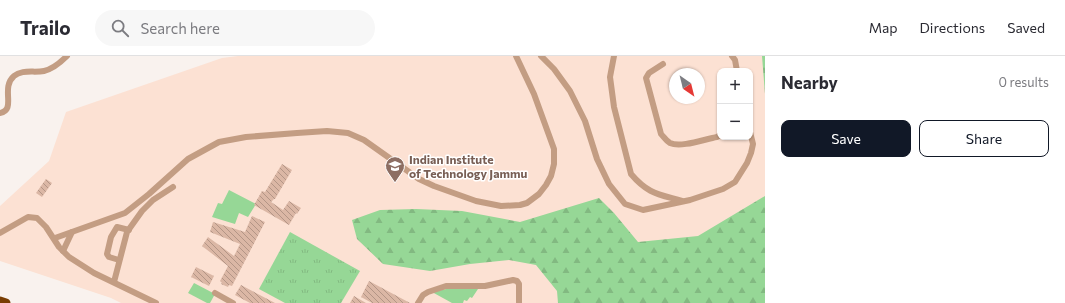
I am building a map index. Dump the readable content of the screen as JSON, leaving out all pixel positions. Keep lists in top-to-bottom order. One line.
{"places":{"school or university":["Indian Institute of Technology Jammu"]},"north":"bottom right","page":{"header":"Trailo","search":"Search here","nav":["Map","Directions","Saved"],"heading":["Nearby","0 results"],"map_buttons":["+","−"],"buttons":["Save","Share"]}}
